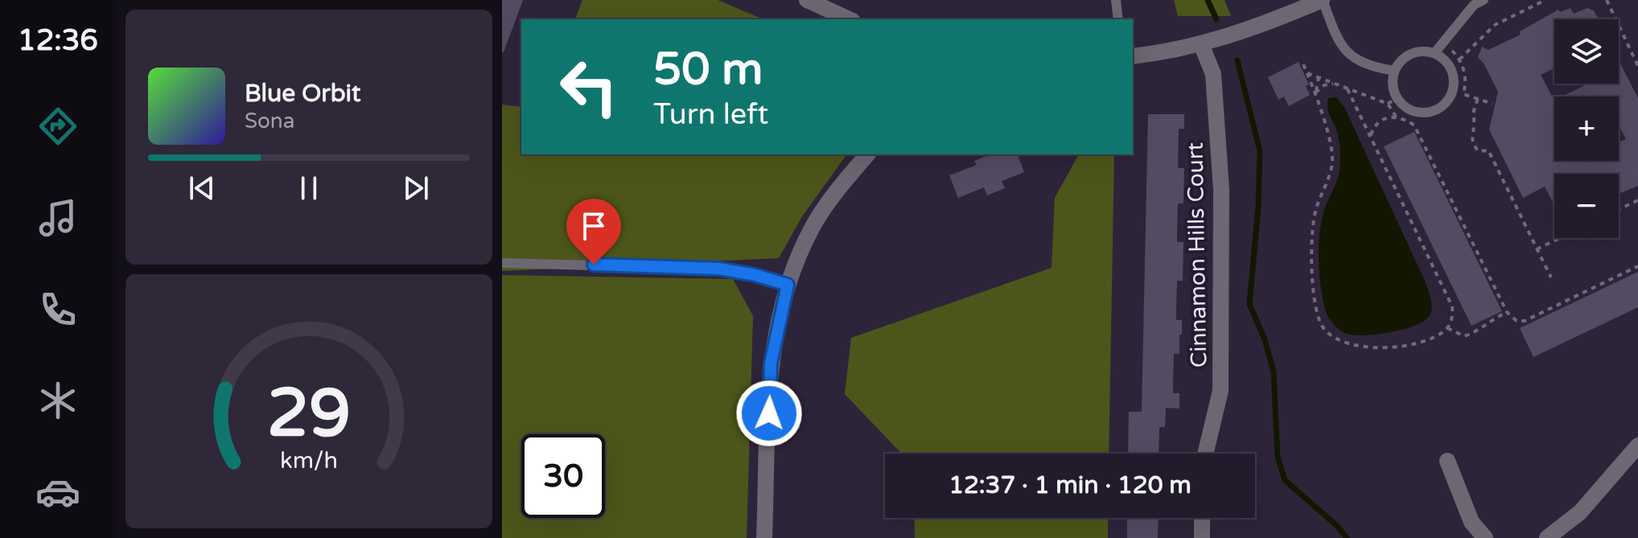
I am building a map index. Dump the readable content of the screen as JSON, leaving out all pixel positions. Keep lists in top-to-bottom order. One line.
{"streets":{"street":["Cinnamon Hills Court"]},"page":{"tabs":"12:36","map_buttons":["+","−"],"turn":["50 m","Turn left"],"song":["Blue Orbit","Sona"],"limit":"30","trip":"12:37 · 1 min · 120 m","gauge":["29","km/h"]}}
